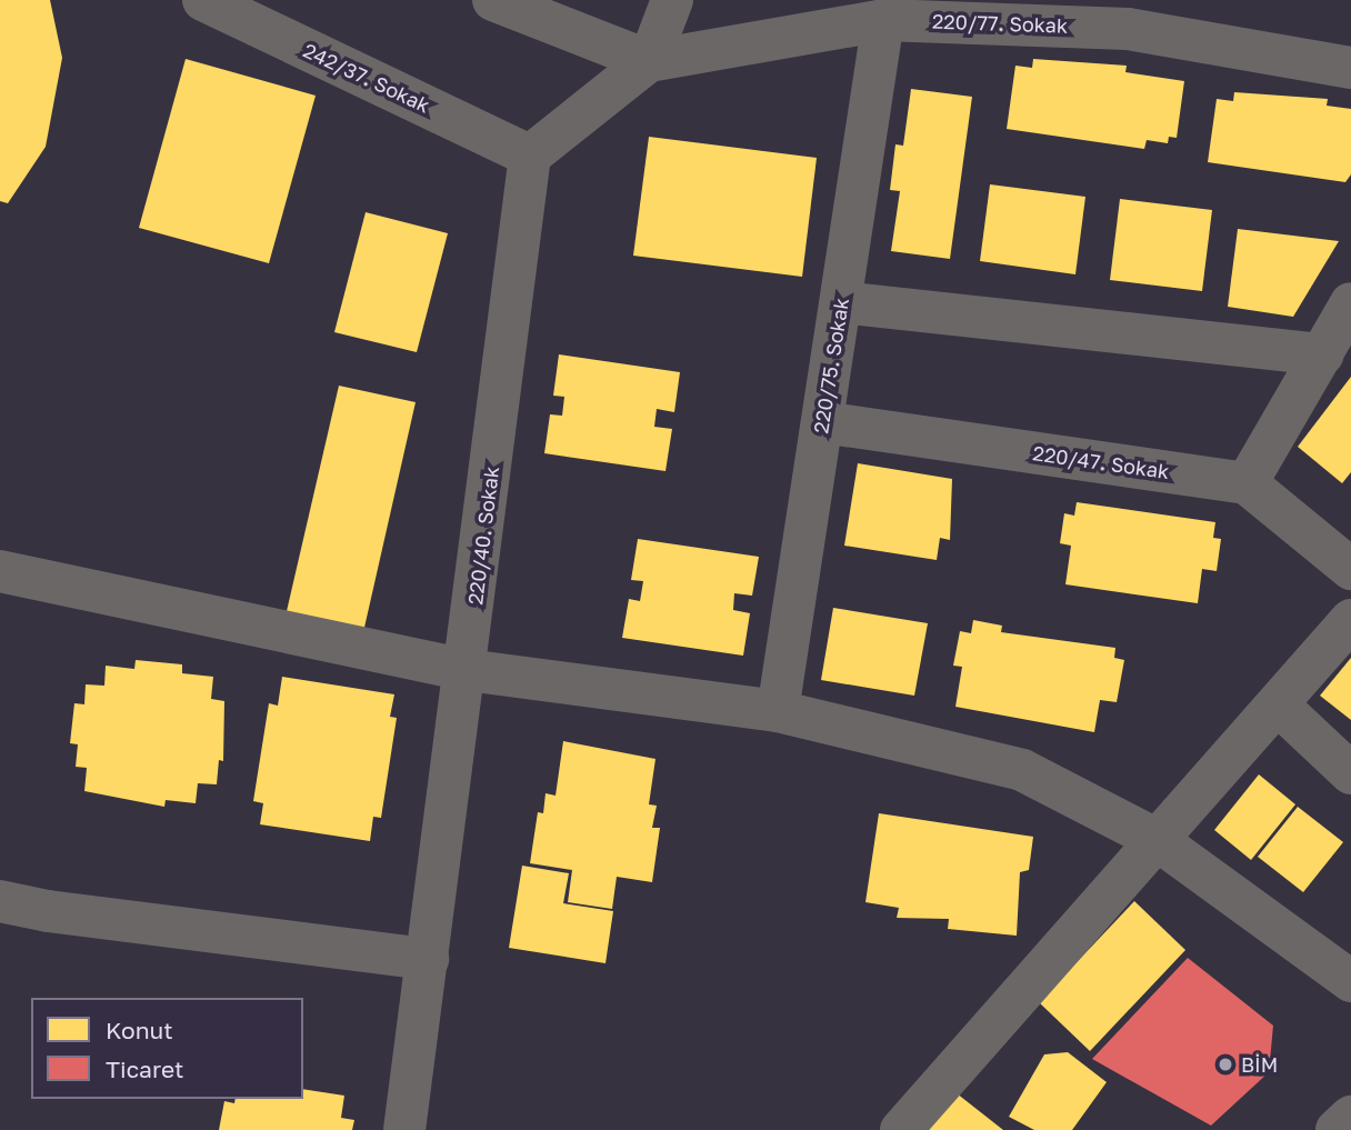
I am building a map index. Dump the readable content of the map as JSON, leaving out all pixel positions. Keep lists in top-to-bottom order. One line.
{"streets":{"street":["220/77. Sokak","242/37. Sokak","220/75. Sokak","220/47. Sokak","220/40. Sokak"]},"crossings":[["220/77. Sokak","220/75. Sokak"],["242/37. Sokak","220/40. Sokak"],["220/75. Sokak","220/47. Sokak"]],"places":["BİM"],"legend":["Konut","Ticaret"]}
